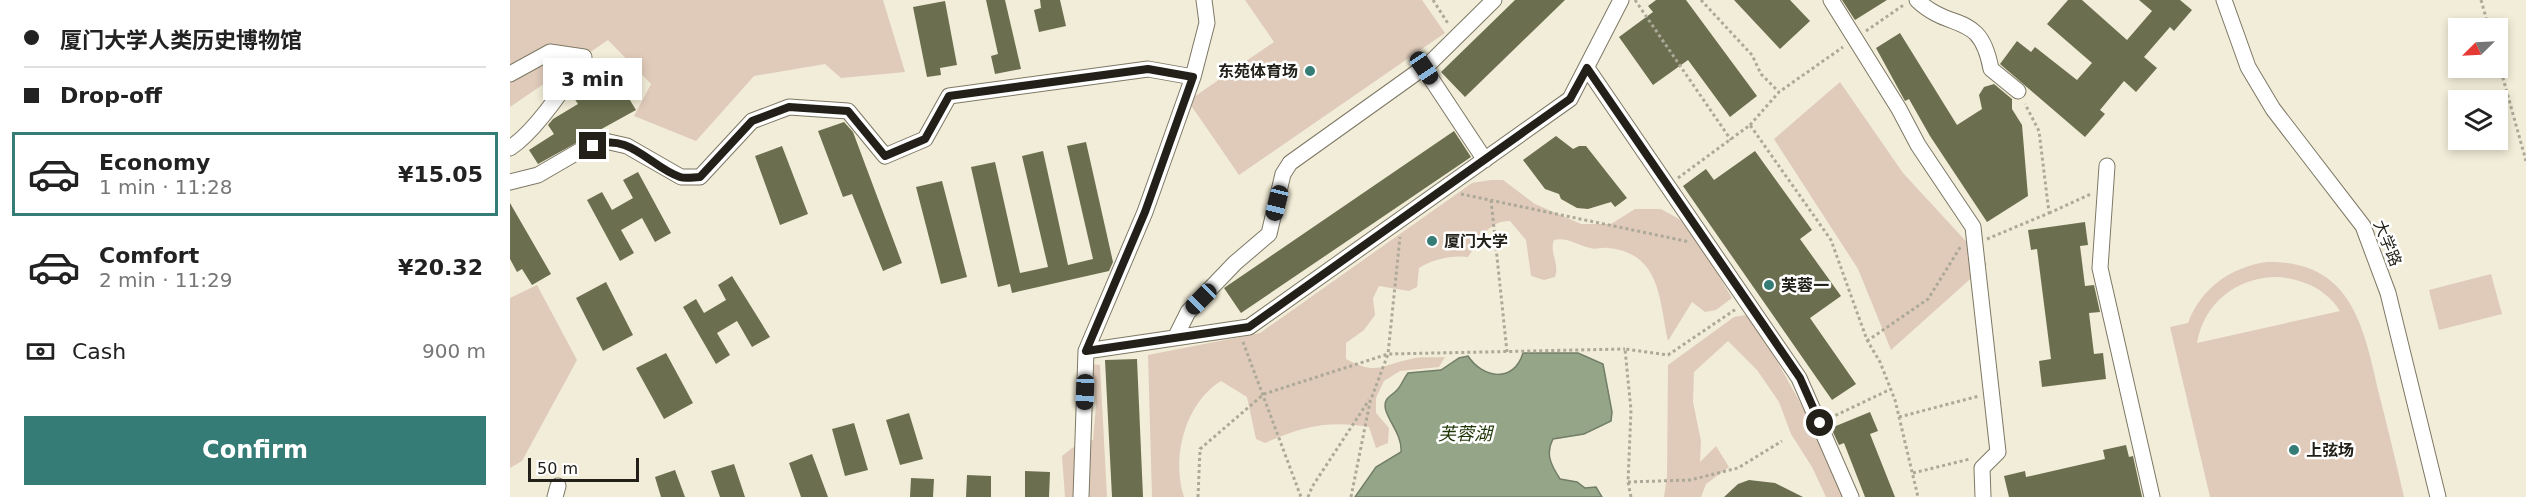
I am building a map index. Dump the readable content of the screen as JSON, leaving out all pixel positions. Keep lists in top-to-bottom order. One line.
{"streets":{"street":["大学路"]},"water":["芙蓉湖"],"places":["东苑体育场","厦门大学","芙蓉一","上弦场"],"scale_bar":"50 m","north":"bottom left","page":{"banner":["厦门大学人类历史博物馆","Drop-off"],"bubble":"3 min","list":[{"name":"Economy","note":"1 min · 11:28","value":"¥15.05"},{"name":"Comfort","note":"2 min · 11:29","value":"¥20.32"}],"pay":["Cash","900 m"],"buttons":"Confirm","scale":"50 m"}}
